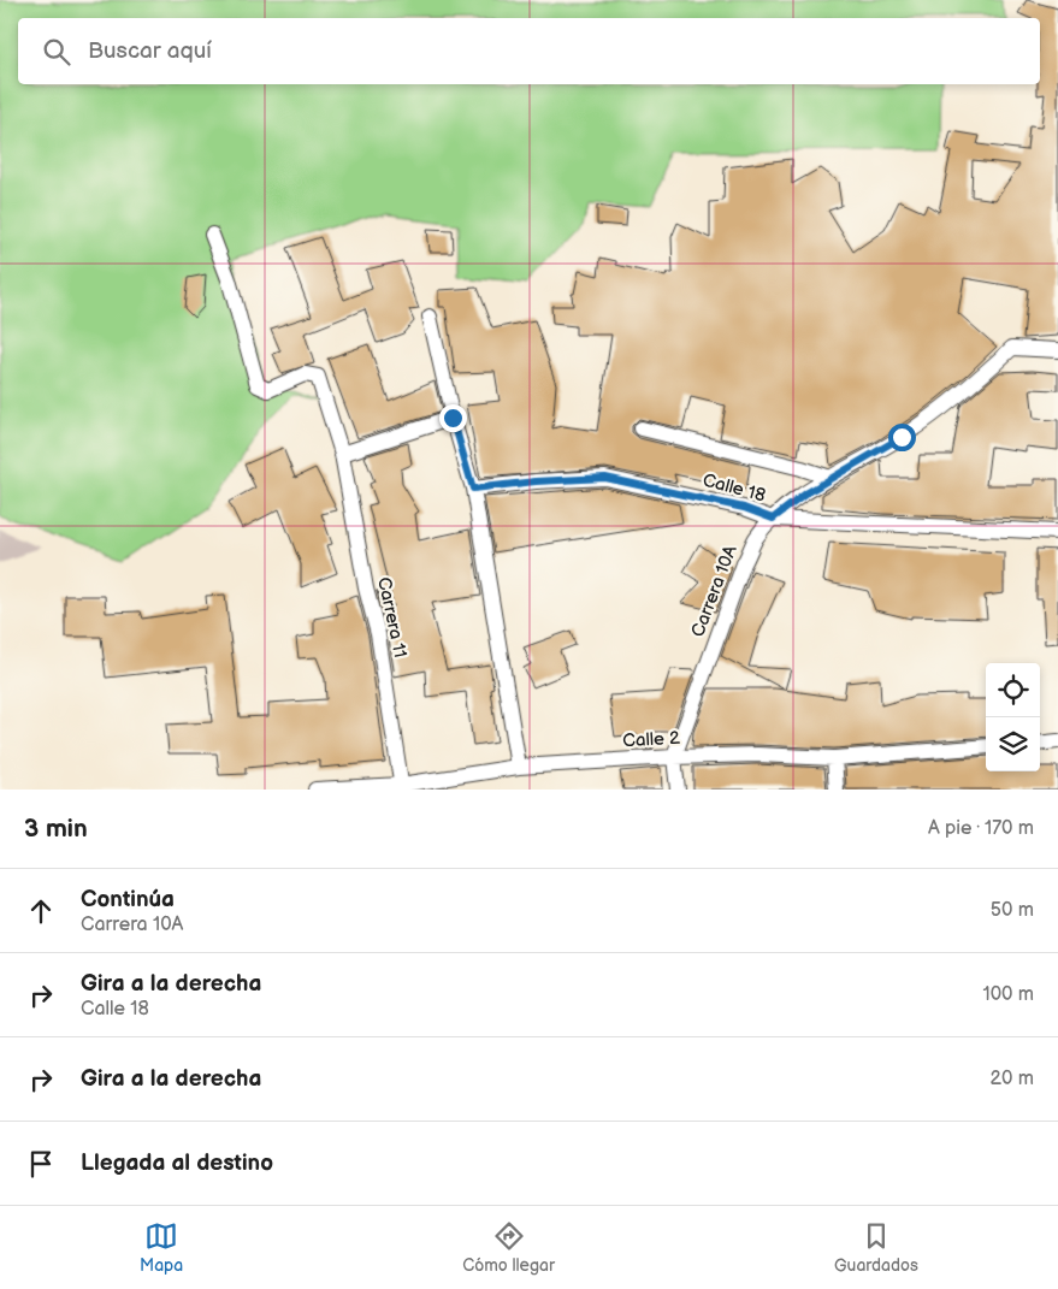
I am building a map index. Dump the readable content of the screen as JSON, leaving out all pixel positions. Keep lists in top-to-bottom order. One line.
{"streets":{"street":["Calle 18","Carrera 10A","Carrera 11","Calle 2"]},"crossings":[["Calle 18","Carrera 10A"],["Carrera 10A","Calle 2"],["Carrera 11","Calle 2"]],"page":{"search":"Buscar aquí","heading":["3 min","A pie · 170 m"],"list":[["Continúa","Carrera 10A","50 m"],["Gira a la derecha","Calle 18","100 m"],["Gira a la derecha","20 m"],"Llegada al destino"],"nav":["Mapa","Cómo llegar","Guardados"]}}
